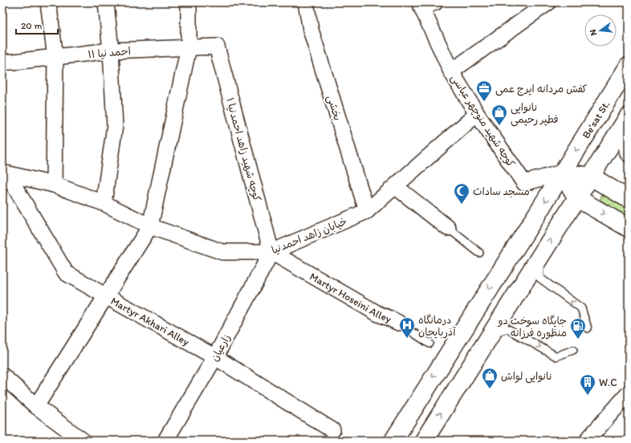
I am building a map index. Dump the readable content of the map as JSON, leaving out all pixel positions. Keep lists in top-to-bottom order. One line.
{"streets":{"main road":["Be'sat St."],"street":["احمد نیا ۱۱","بخشی","کوچه شهید منوچهر عباسی","کوچه شهید زاهد احمدنیا ۱","خیابان زاهد احمدنیا","Martyr Hoseini Alley","Martyr Akhari Alley","زارعیان"]},"crossings":[["احمد نیا ۱۱","کوچه شهید زاهد احمدنیا ۱"],["بخشی","خیابان زاهد احمدنیا"],["Be'sat St.","کوچه شهید منوچهر عباسی"],["کوچه شهید منوچهر عباسی","خیابان زاهد احمدنیا"],["کوچه شهید زاهد احمدنیا ۱","خیابان زاهد احمدنیا"],["کوچه شهید زاهد احمدنیا ۱","Martyr Hoseini Alley"],["کوچه شهید زاهد احمدنیا ۱","زارعیان"],["خیابان زاهد احمدنیا","Martyr Hoseini Alley"],["خیابان زاهد احمدنیا","Martyr Akhari Alley"],["خیابان زاهد احمدنیا","زارعیان"],["Martyr Hoseini Alley","زارعیان"],["Martyr Akhari Alley","زارعیان"]],"places":{"office":["کفش مردانه ایرج عمی"],"shop":["نانوایی فطیر رحیمی","نانوایی لواش"],"mosque":["مسجد سادات"],"hospital":["درمانگاه آذربایجان"],"fuel station":["جایگاه سوخت دو منظوره فرزانه"],"building":["W.C"]},"scale_bar":"20 m","north":"left"}
